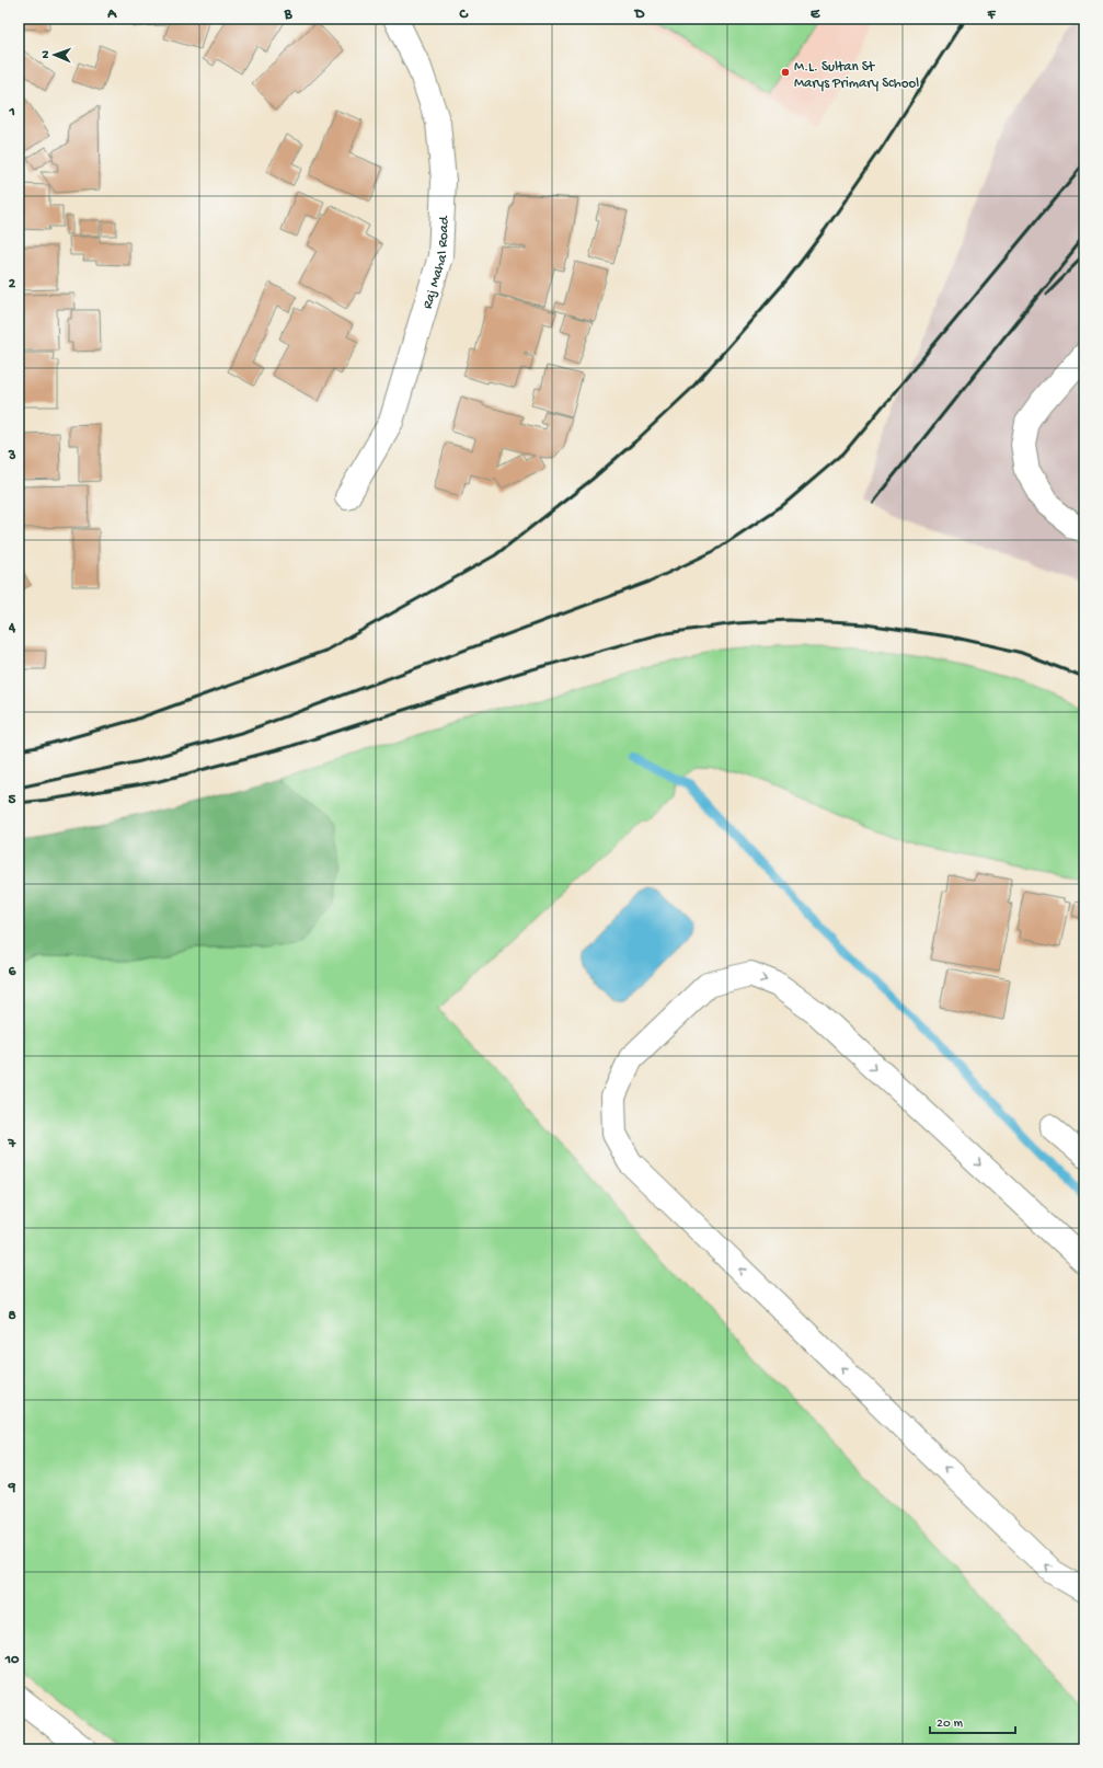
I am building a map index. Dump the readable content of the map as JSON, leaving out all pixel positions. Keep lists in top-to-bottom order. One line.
{"streets":{"street":["Raj Mahal Road"]},"places":["M.L. Sultan St Marys Primary School"],"scale_bar":"20 m","north":"left","grid":{"columns":["A","B","C","D","E","F"],"rows":["1","2","3","4","5","6","7","8","9","10"]}}
